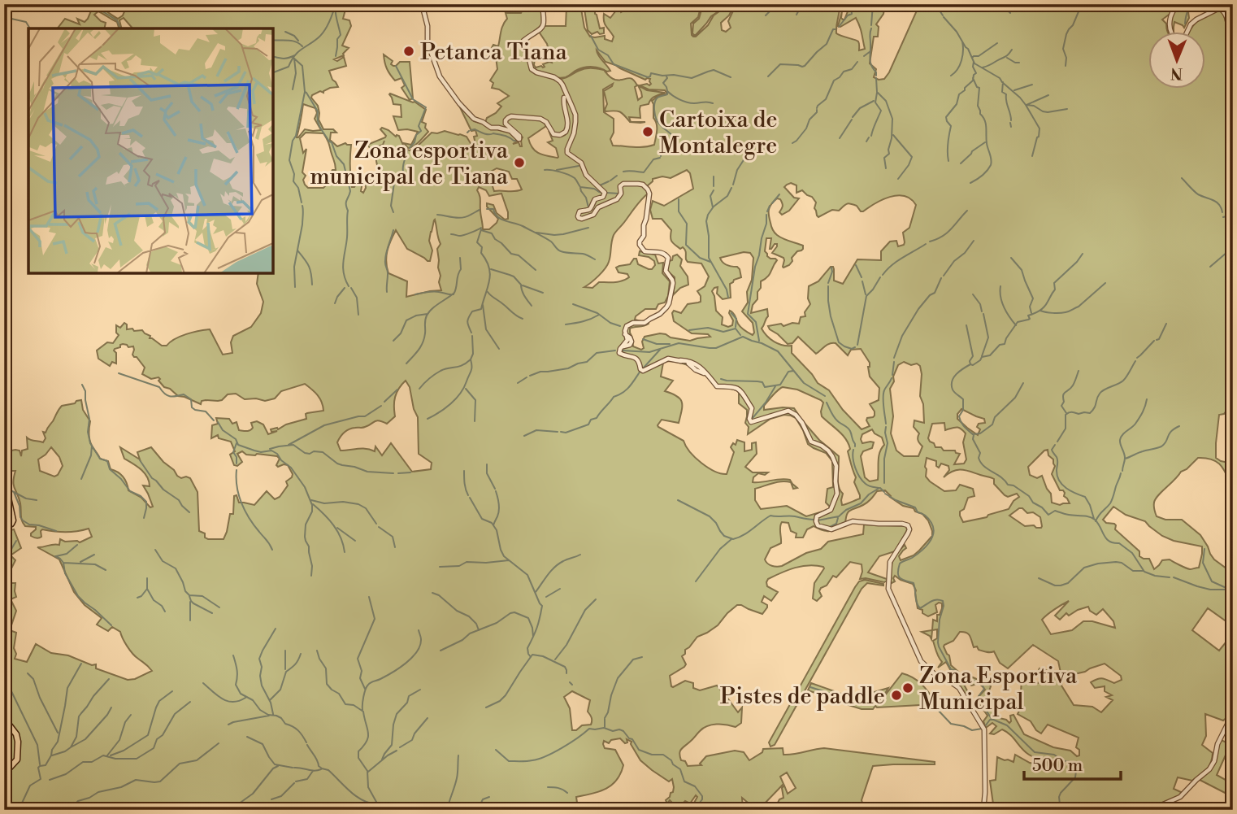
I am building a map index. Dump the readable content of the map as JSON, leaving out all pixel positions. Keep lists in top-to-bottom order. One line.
{"places":["Petanca Tiana","Cartoixa de Montalegre","Zona esportiva municipal de Tiana","Zona Esportiva Municipal","Pistes de paddle"],"scale_bar":"500 m","north":"bottom"}
